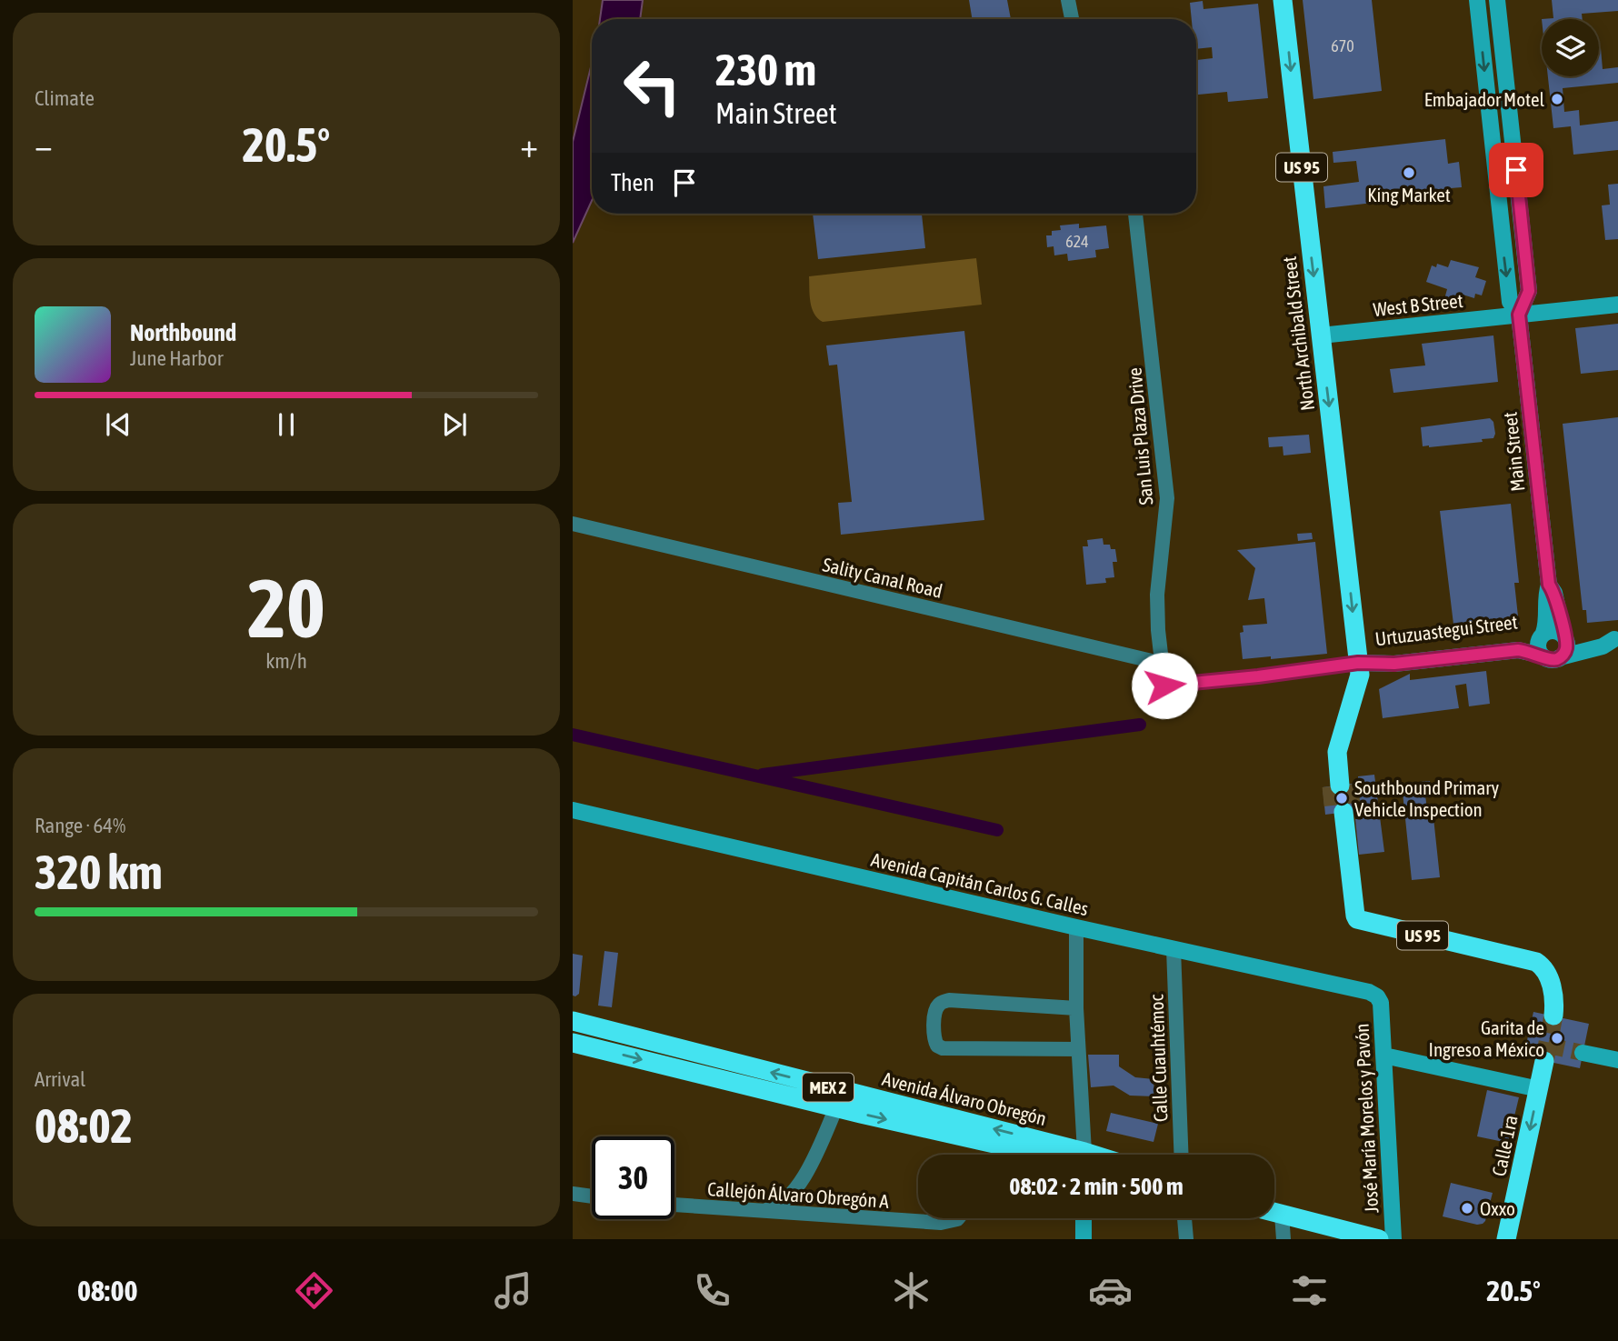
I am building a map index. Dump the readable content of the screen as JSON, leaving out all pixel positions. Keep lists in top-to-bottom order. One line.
{"streets":{"highway":["US 95","North Archibald Street","MEX 2","Avenida Álvaro Obregón","Calle 1ra"],"main road":["West B Street","Main Street","Urtuzuastegui Street","Avenida Capitán Carlos G. Calles","José María Morelos y Pavón"],"street":["San Luis Plaza Drive","Sality Canal Road","Calle Cuauhtémoc","Callejón Álvaro Obregón A"]},"crossings":[["US 95","North Archibald Street"],["US 95","Urtuzuastegui Street"],["West B Street","North Archibald Street"],["West B Street","Main Street"],["North Archibald Street","Urtuzuastegui Street"],["San Luis Plaza Drive","Sality Canal Road"],["San Luis Plaza Drive","Urtuzuastegui Street"],["Main Street","Urtuzuastegui Street"],["Sality Canal Road","Urtuzuastegui Street"],["Avenida Capitán Carlos G. Calles","Calle Cuauhtémoc"],["Avenida Capitán Carlos G. Calles","José María Morelos y Pavón"]],"one_way":["North Archibald Street","Calle 1ra"],"places":["Embajador Motel","King Market","Southbound Primary Vehicle Inspection","Garita de Ingreso a México","Oxxo"],"house_numbers":["670","624"],"page":{"tile":["Climate",["20","km/h"],["Range · 64%","320 km"],["Arrival","08:02"]],"turn":["230 m","Main Street"],"heat":["−","20.5°","+"],"then":"Then","song":["Northbound","June Harbor"],"limit":"30","trip":"08:02 · 2 min · 500 m","tabs":["08:00","20.5°"]}}
